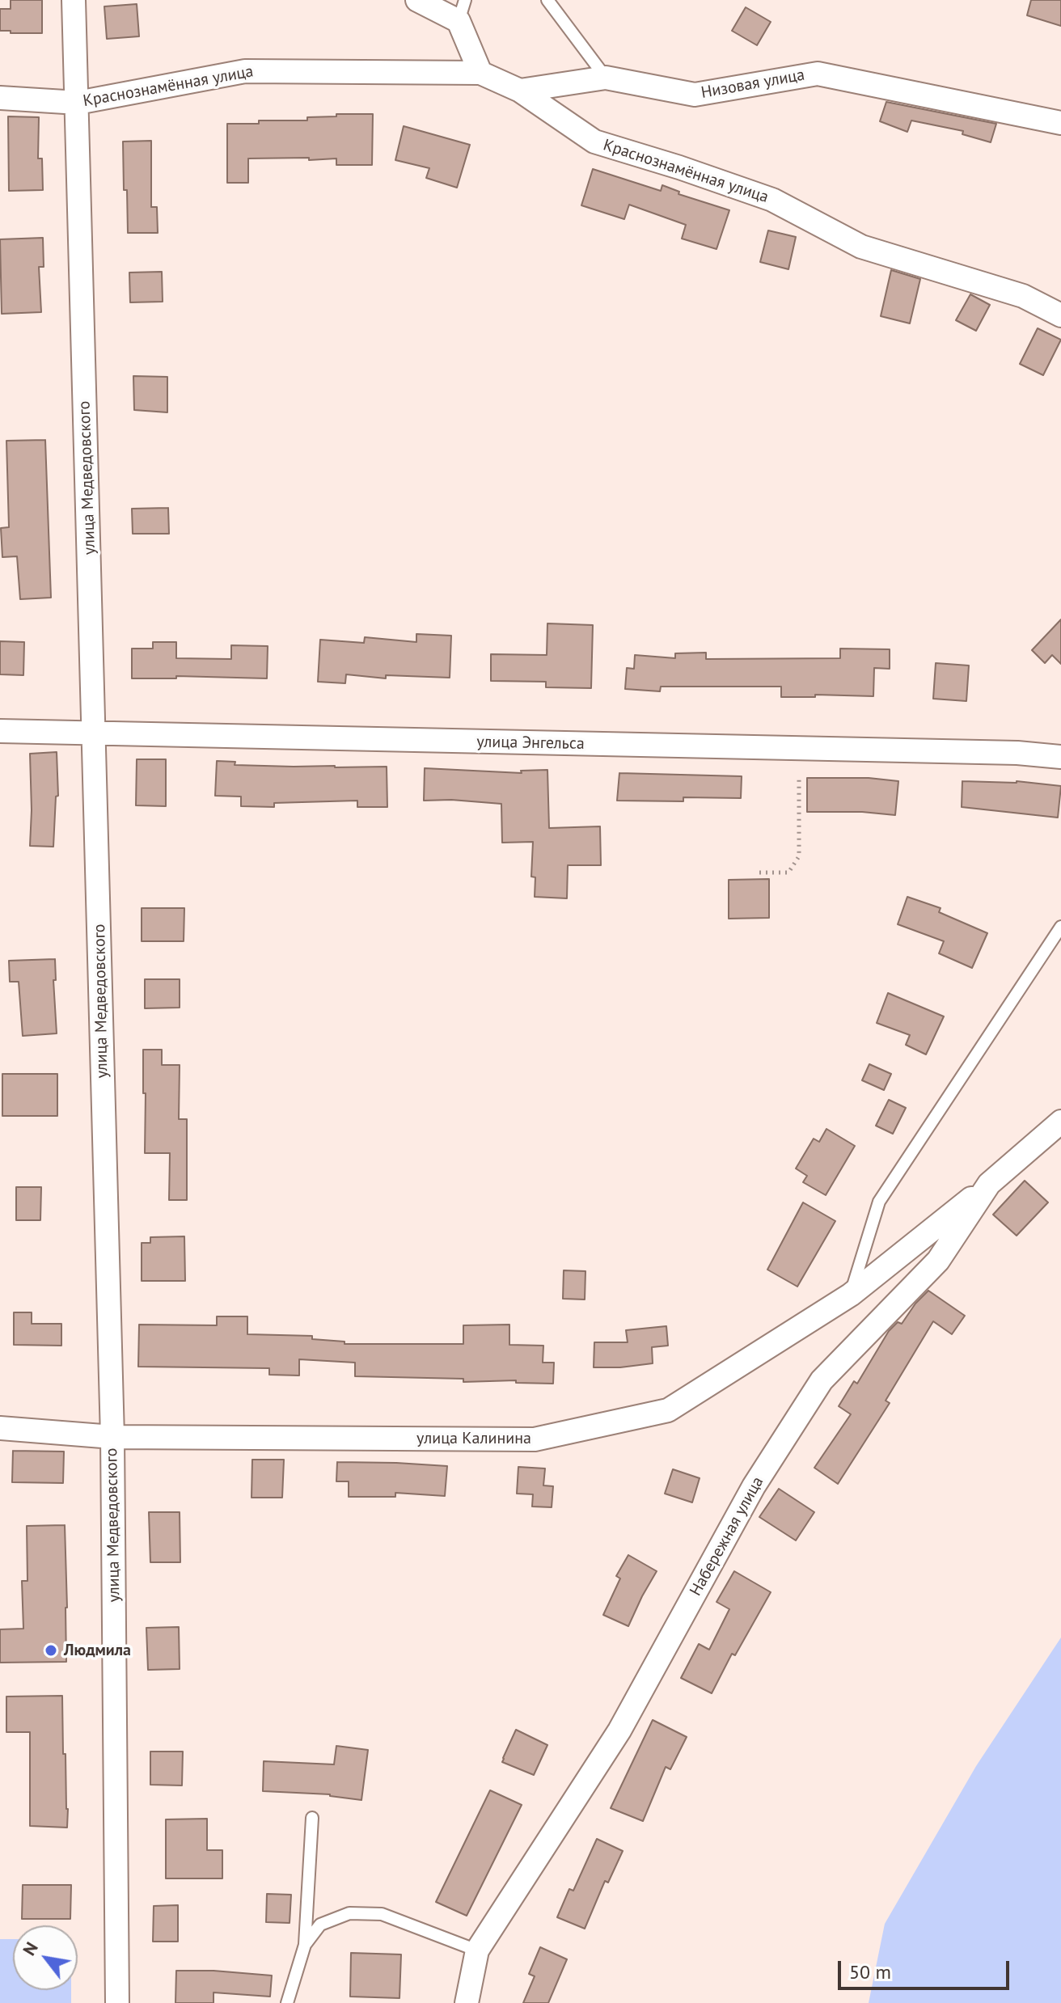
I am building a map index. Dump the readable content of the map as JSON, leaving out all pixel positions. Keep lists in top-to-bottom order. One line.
{"streets":{"street":["Низовая улица","Краснознамённая улица","улица Медведовского","улица Энгельса","улица Калинина","Набережная улица"]},"crossings":[["Низовая улица","Краснознамённая улица"],["Краснознамённая улица","улица Медведовского"],["улица Медведовского","улица Энгельса"],["улица Медведовского","улица Калинина"],["улица Калинина","Набережная улица"]],"places":["Людмила"],"scale_bar":"50 m","north":"top left"}
